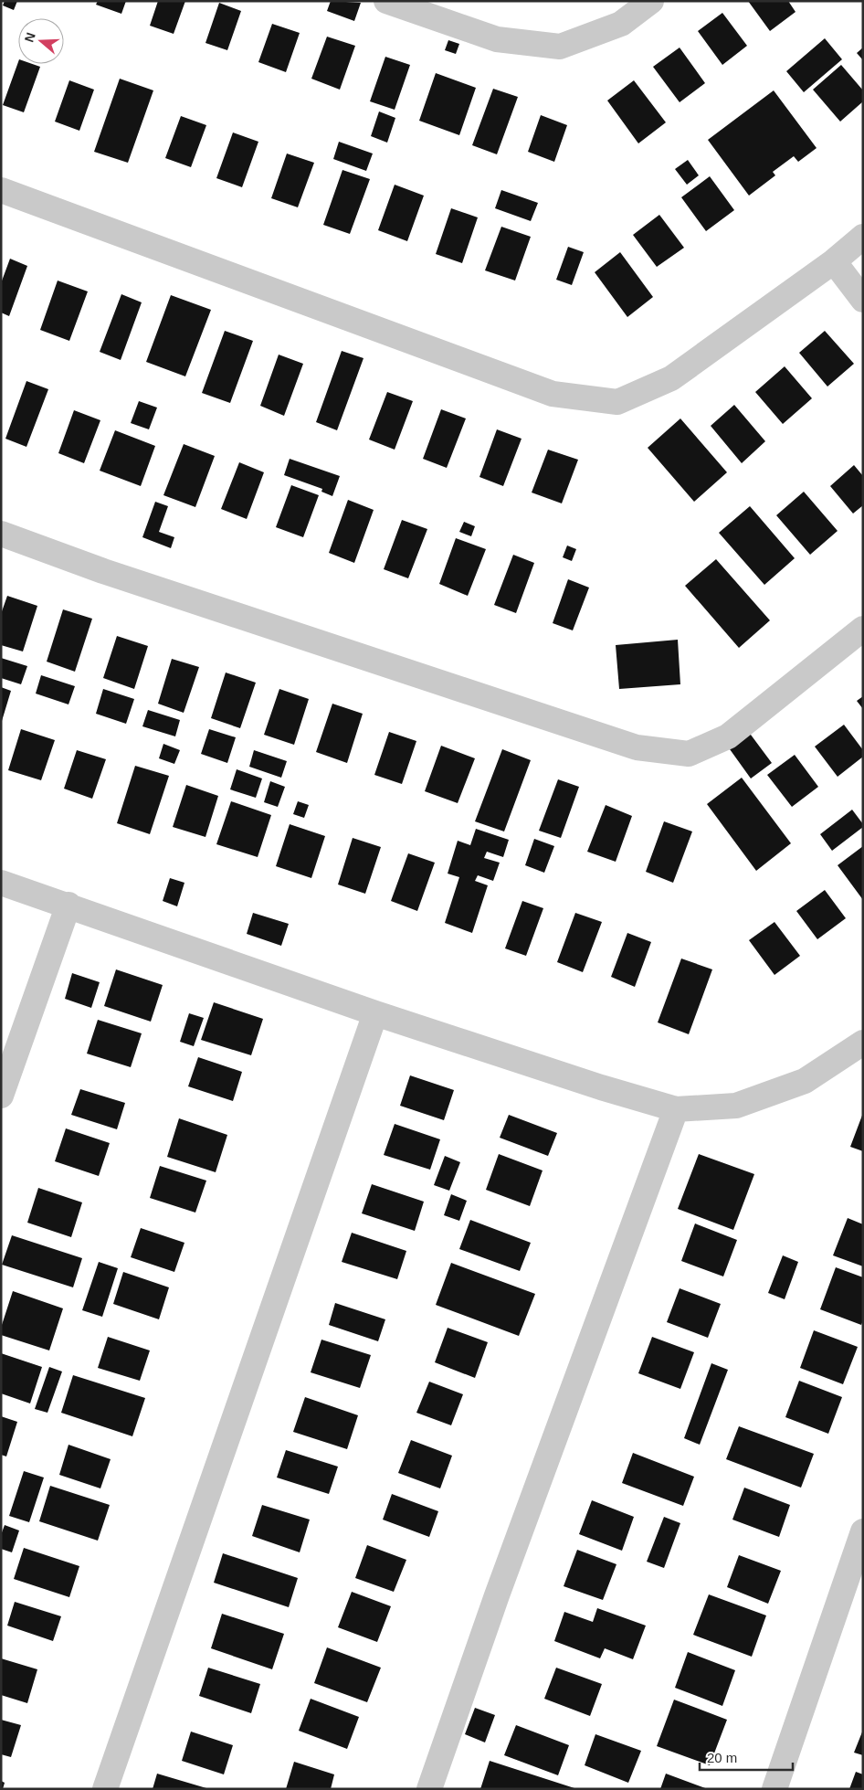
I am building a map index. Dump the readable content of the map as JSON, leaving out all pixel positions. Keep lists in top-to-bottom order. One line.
{"scale_bar":"20 m","north":"left"}
